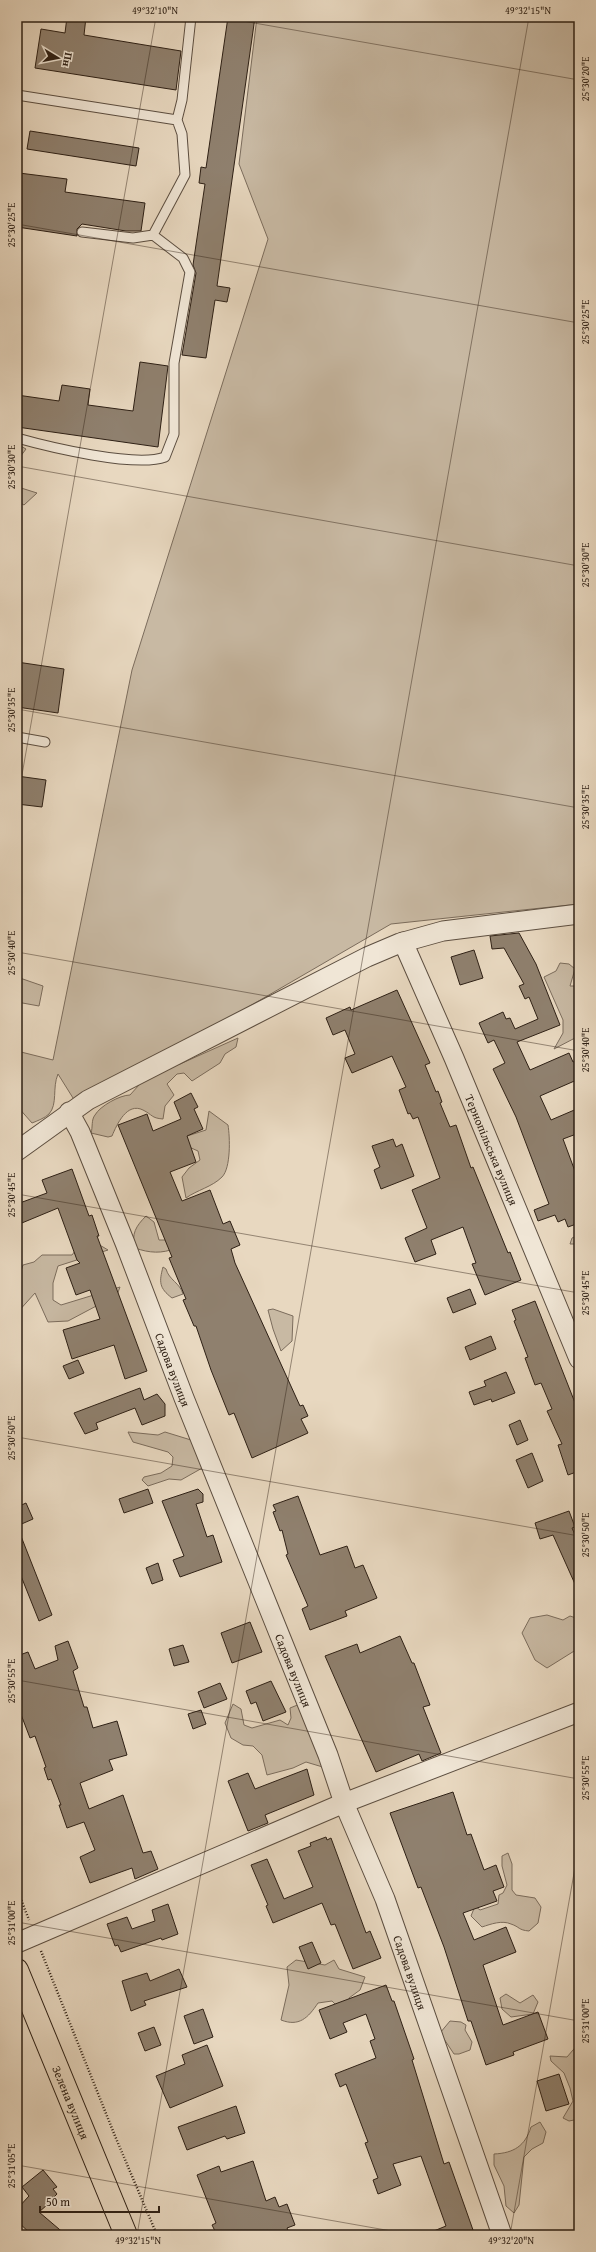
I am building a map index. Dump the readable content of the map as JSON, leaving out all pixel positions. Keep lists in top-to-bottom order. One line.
{"streets":{"highway":["Зелена вулиця"],"street":["Тернопільська вулиця","Садова вулиця"]},"scale_bar":"50 m","north":"right","coordinates":["49°32'10\"N","49°32'15\"N","25°30'20\"E","25°30'25\"E","25°30'30\"E","25°30'35\"E","25°30'40\"E","25°30'45\"E","25°30'50\"E","25°30'55\"E","25°31'00\"E","25°31'05\"E","49°32'20\"N"]}
